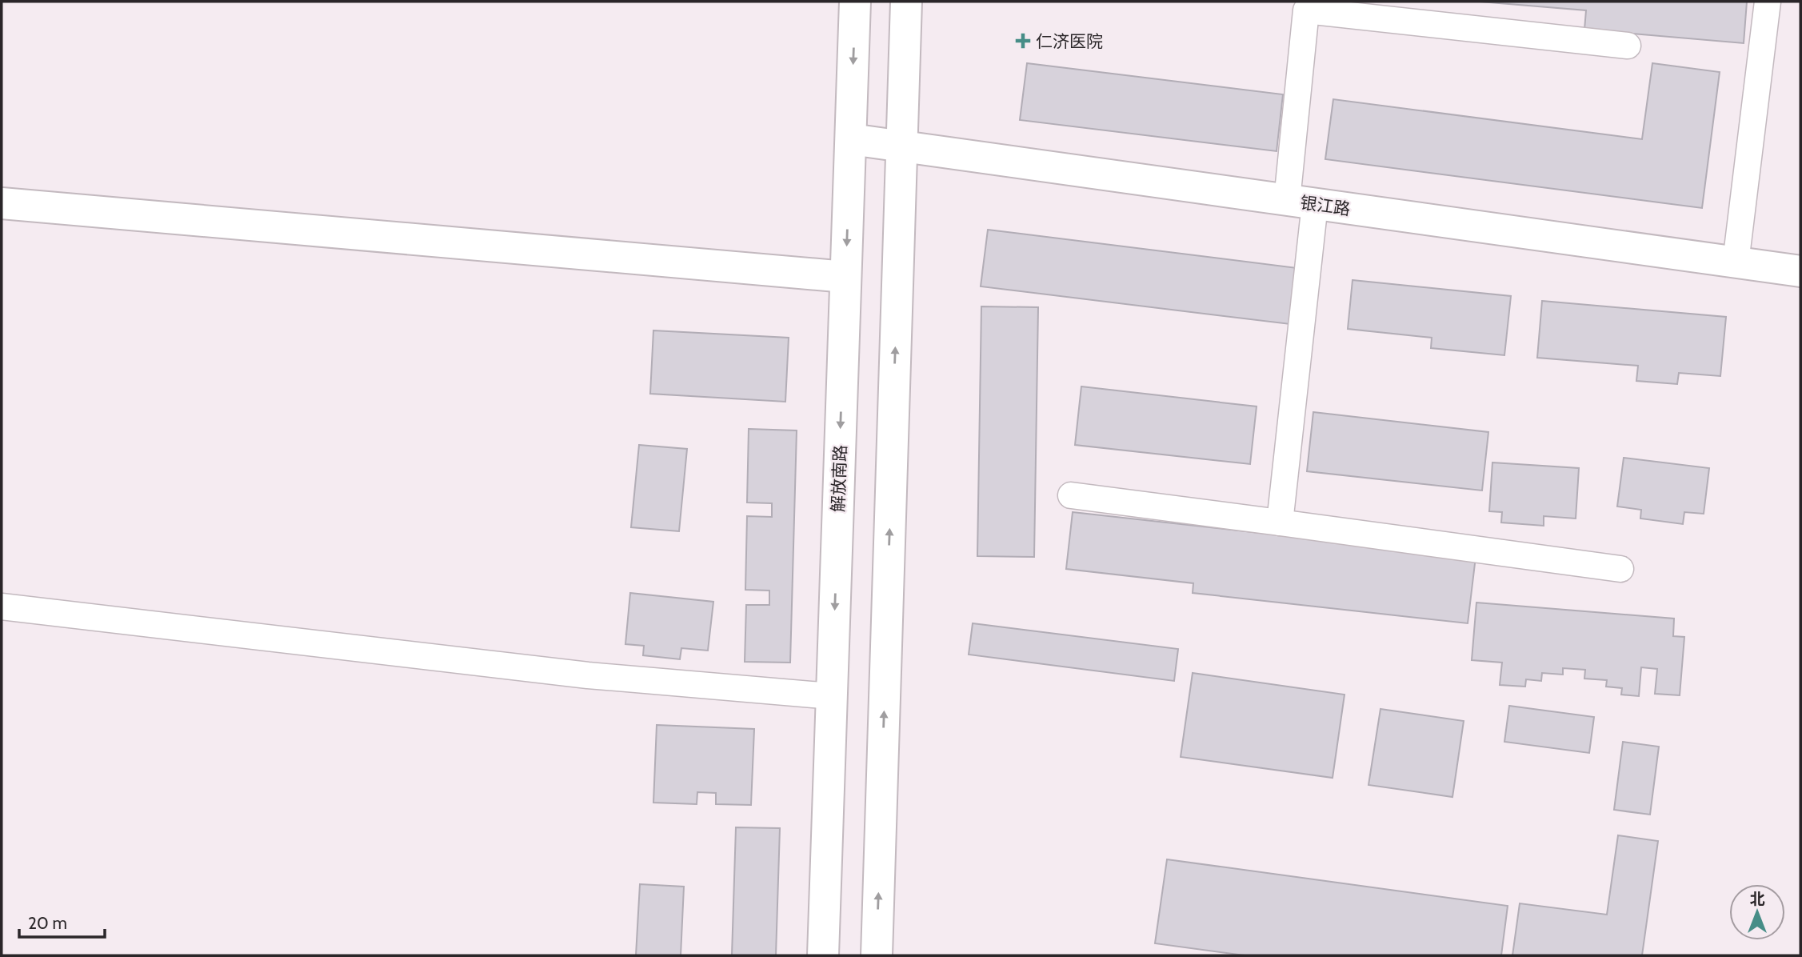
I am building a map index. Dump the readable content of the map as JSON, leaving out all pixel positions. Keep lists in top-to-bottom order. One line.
{"streets":{"main road":["银江路","解放南路"]},"crossings":[["银江路","解放南路"]],"places":{"health":["仁济医院"]},"scale_bar":"20 m","north":"top"}
